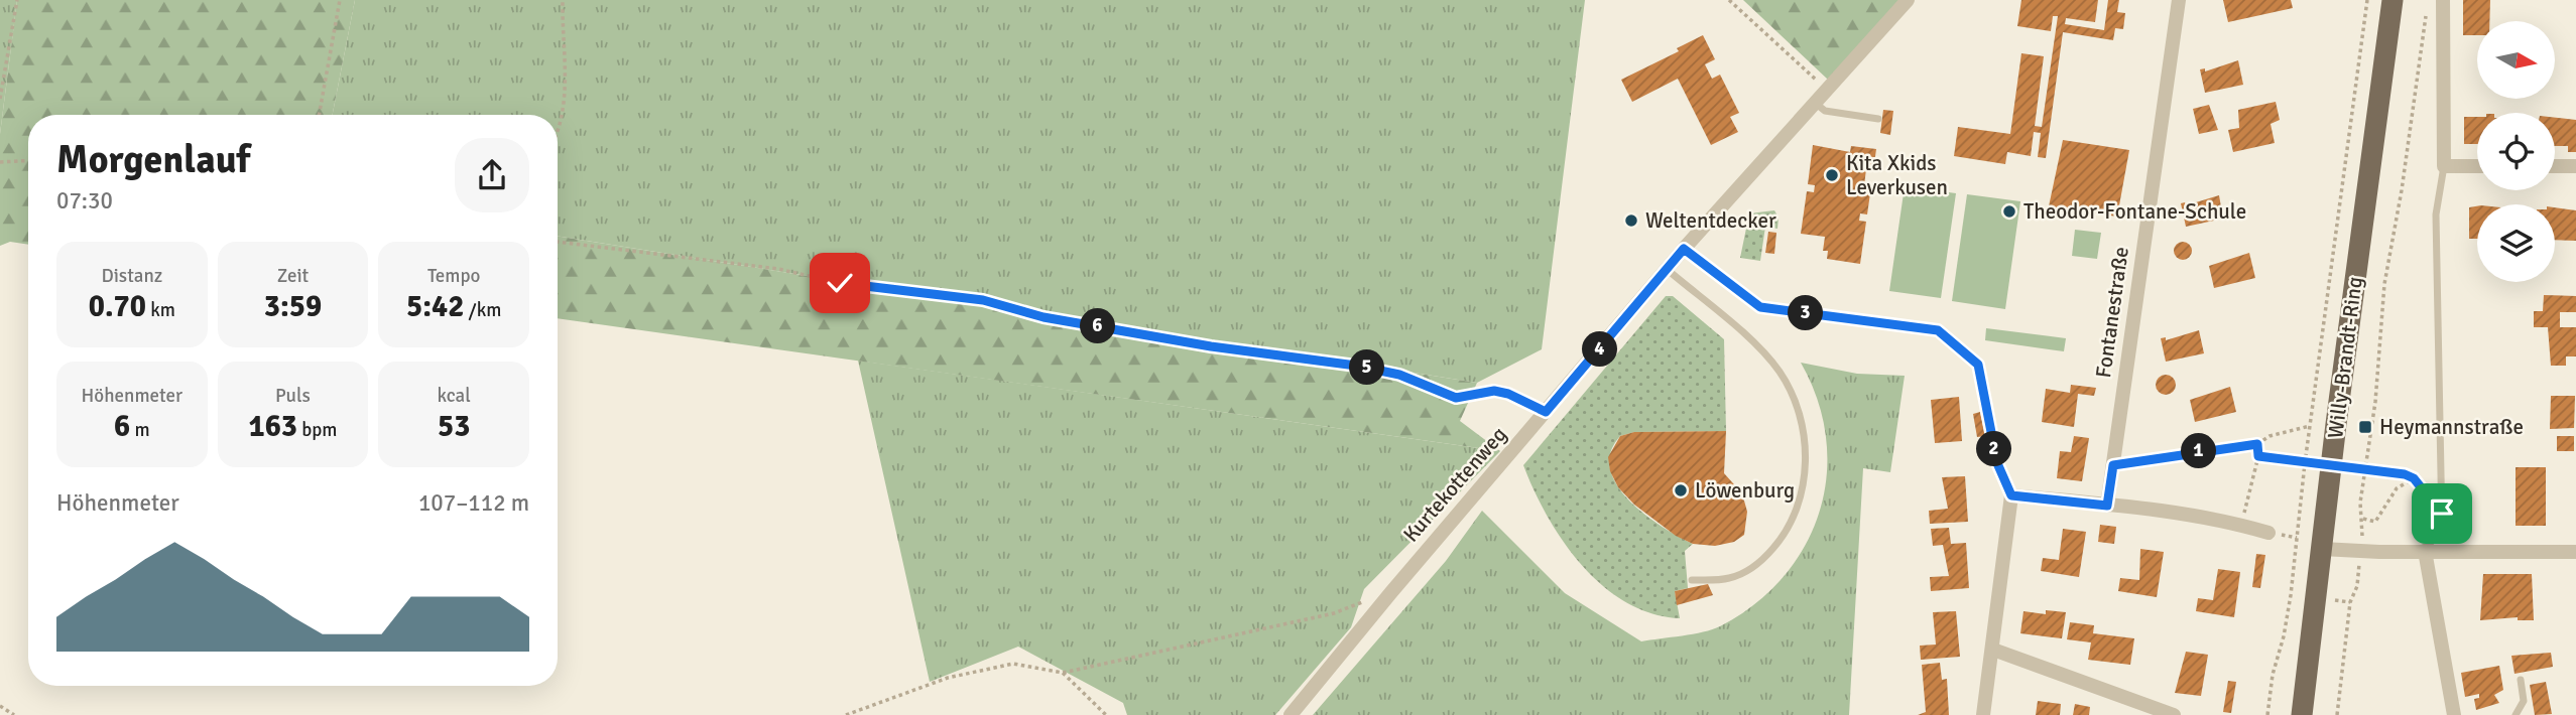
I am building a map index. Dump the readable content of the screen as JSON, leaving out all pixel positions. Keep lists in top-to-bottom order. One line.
{"streets":{"main road":["Willy-Brandt-Ring"],"street":["Fontanestraße","Kurtekottenweg"]},"places":{"other":["Kita Xkids Leverkusen","Theodor-Fontane-Schule","Weltentdecker","Löwenburg"],"transit":["Heymannstraße"]},"north":"right","page":{"heading":["Morgenlauf","07:30"],"stats":[["Distanz","0.70 km"],["Zeit","3:59"],["Tempo","5:42 /km"],["Höhenmeter","6 m"],["Puls","163 bpm"],["kcal","53"]],"pins":["3","6","4","5","2","1"],"chart":["Höhenmeter","107–112 m"]}}
